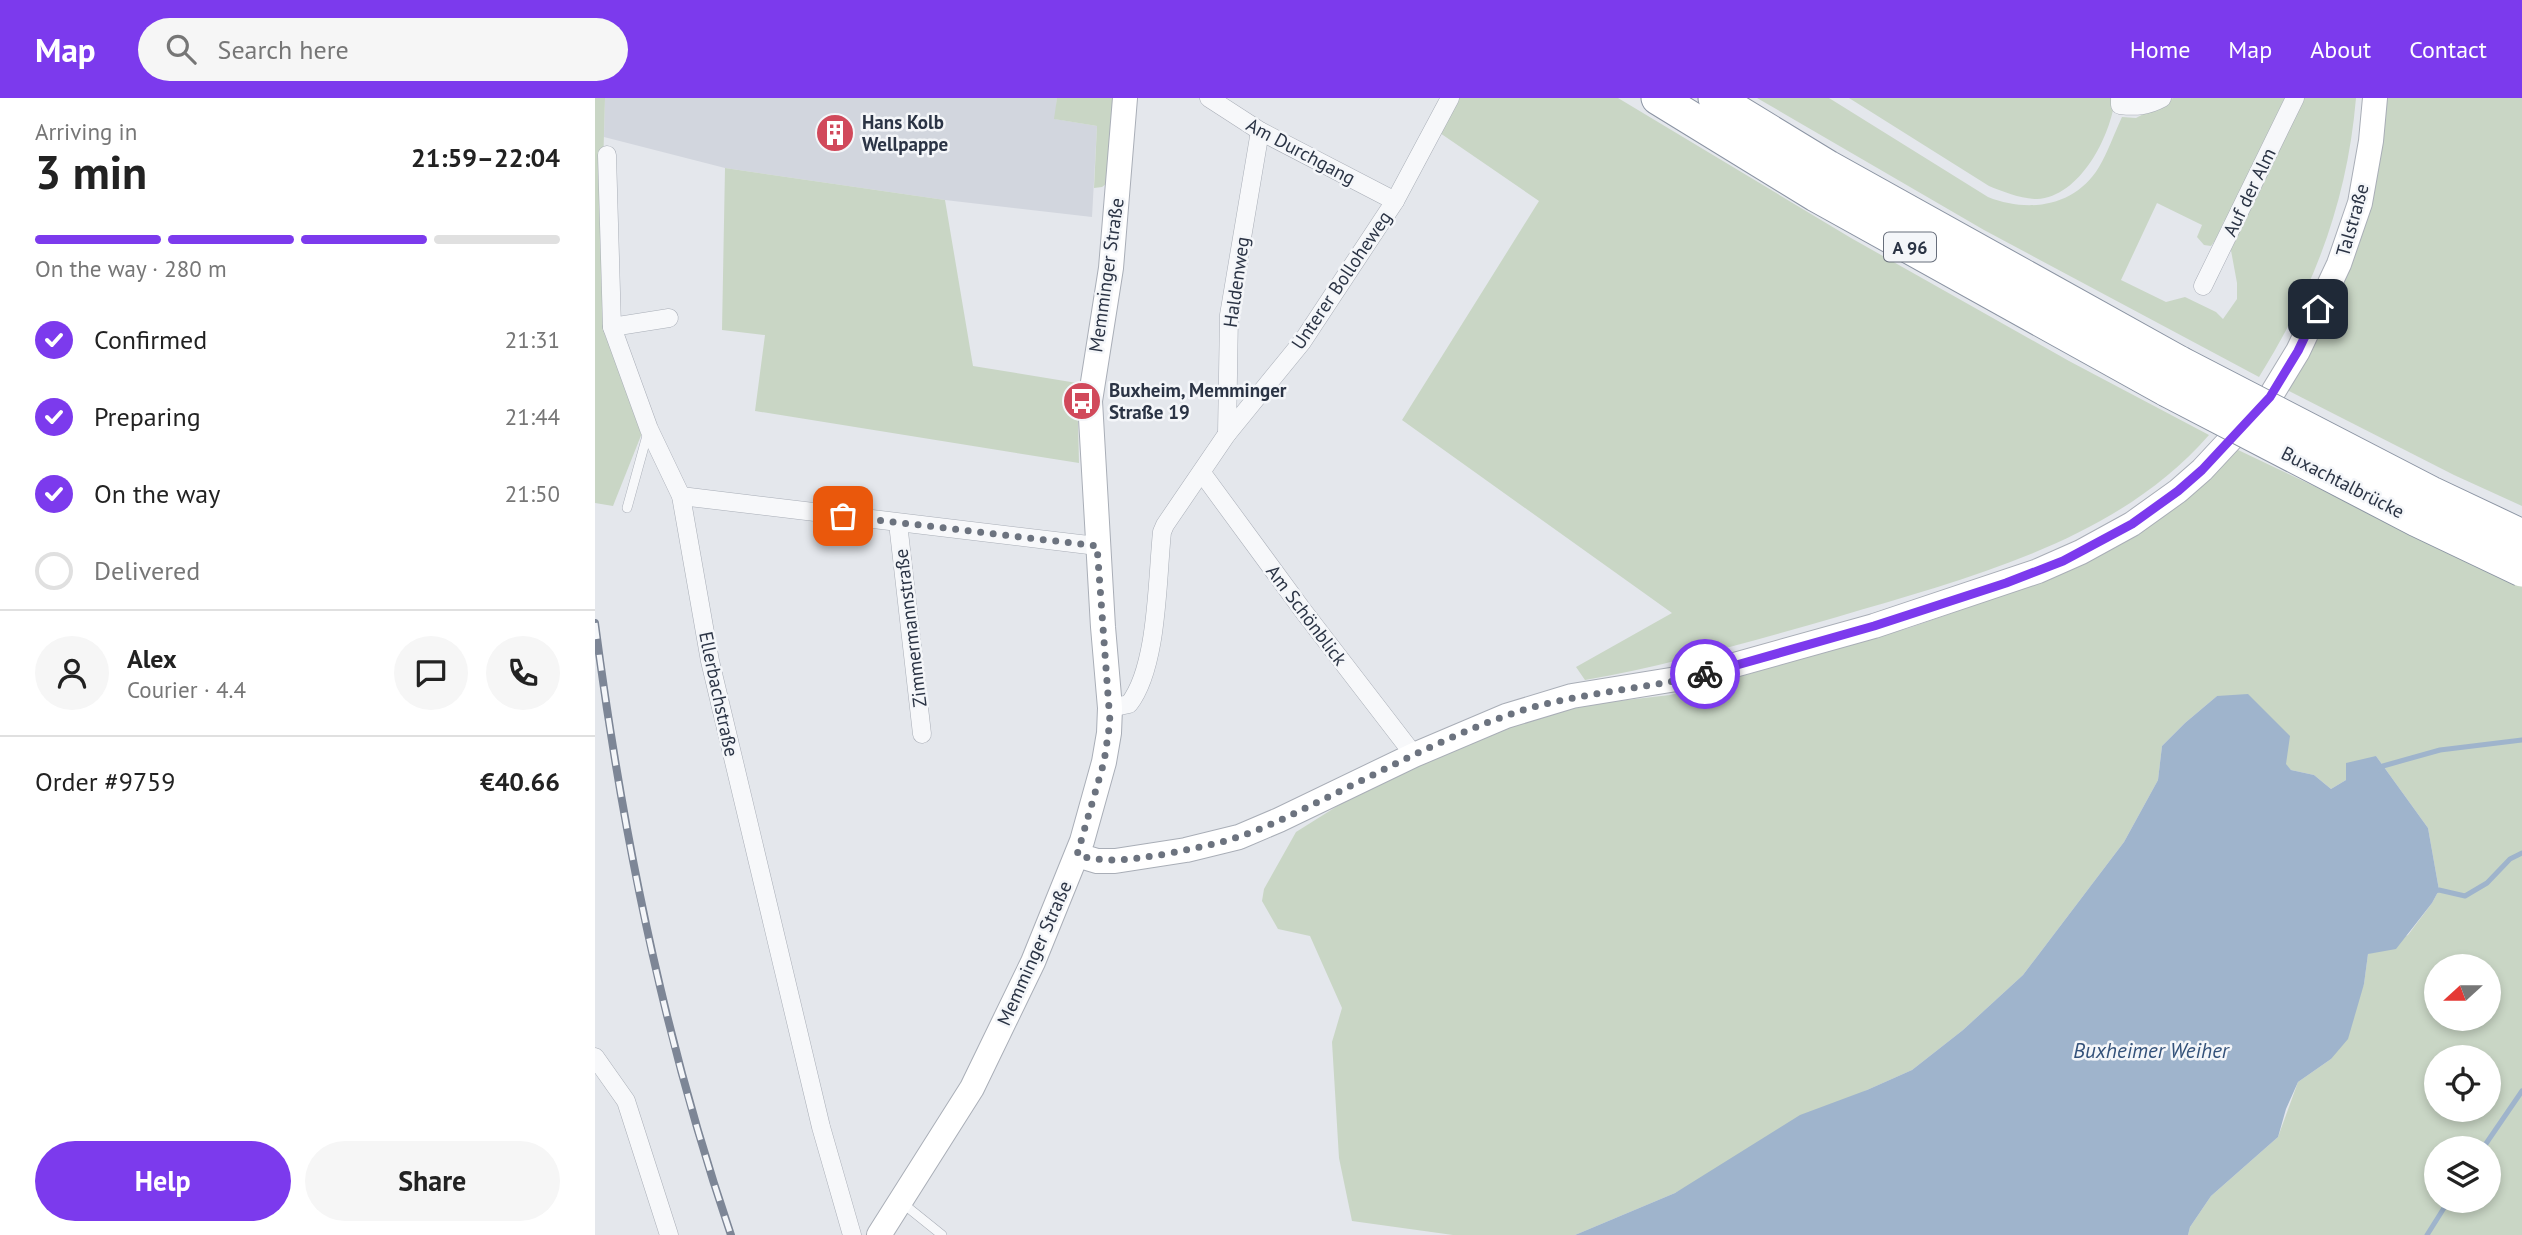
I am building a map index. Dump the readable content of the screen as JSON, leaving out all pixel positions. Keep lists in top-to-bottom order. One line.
{"streets":{"highway":["A 96","Buxachtalbrücke"],"street":["Am Durchgang","Auf der Alm","Talstraße","Memminger Straße","Unterer Bolloheweg","Haldenweg","Am Schönblick","Zimmermannstraße","Ellerbachstraße"]},"crossings":[["Am Durchgang","Unterer Bolloheweg"],["Am Durchgang","Haldenweg"],["Talstraße","Memminger Straße"],["Talstraße","Am Schönblick"],["A 96","Buxachtalbrücke"],["Memminger Straße","Unterer Bolloheweg"],["Unterer Bolloheweg","Haldenweg"],["Unterer Bolloheweg","Am Schönblick"]],"water":["Buxheimer Weiher"],"places":{"building":["Hans Kolb Wellpappe"],"bus stop":["Buxheim, Memminger Straße 19"]},"north":"left","page":{"header":"Map","search":"Search here","nav":["Home","Map","About","Contact"],"heading":["3 min","Arriving in","21:59–22:04"],"panel":["Alex","Courier · 4.4","Order #9759","€40.66"],"bar":"On the way · 280 m","list":[["Confirmed","21:31"],["Preparing","21:44"],["On the way","21:50"],"Delivered"],"buttons":["Help","Share"]}}
